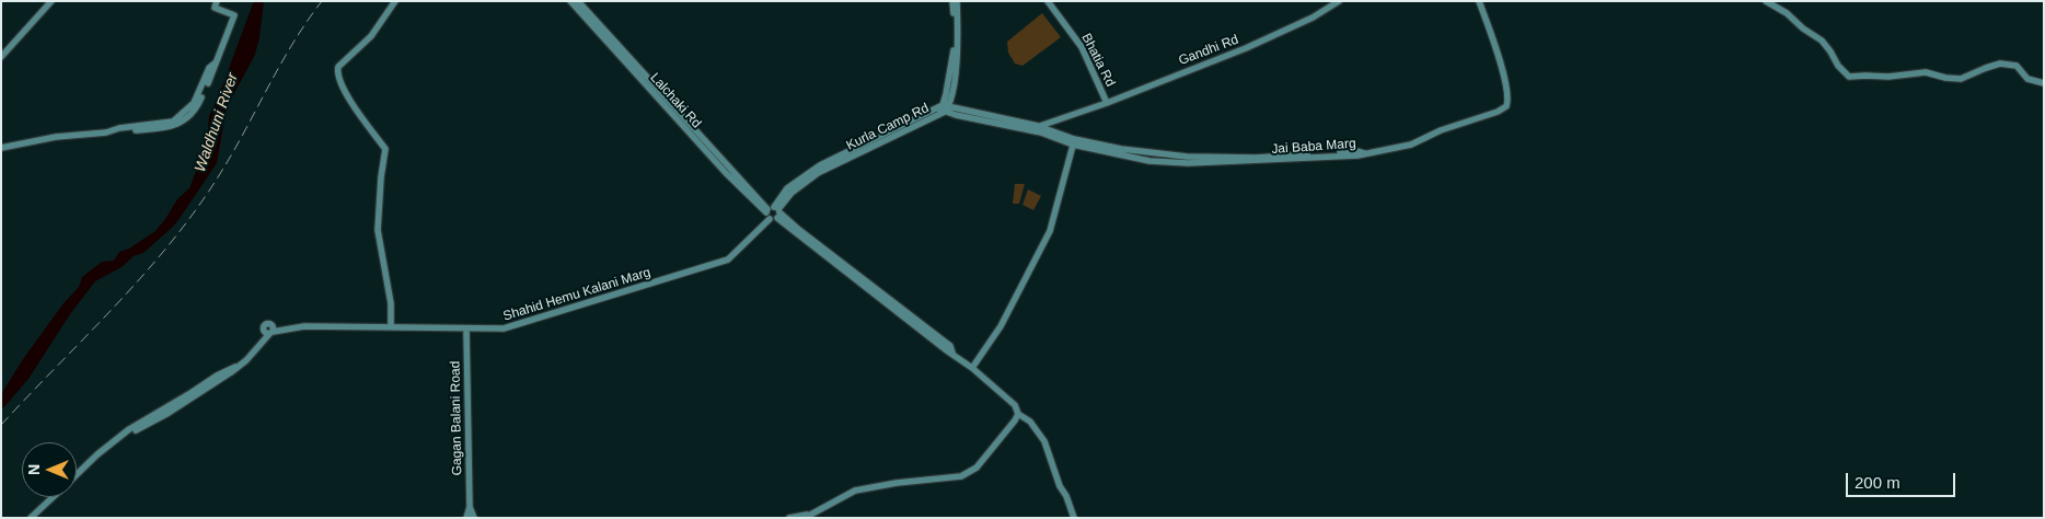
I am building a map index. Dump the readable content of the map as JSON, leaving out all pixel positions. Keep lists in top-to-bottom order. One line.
{"streets":{"street":["Gandhi Rd","Bhatia Rd","Lalchaki Rd","Kurla Camp Rd","Jai Baba Marg","Shahid Hemu Kalani Marg","Gagan Balani Road"]},"crossings":[["Gandhi Rd","Bhatia Rd"],["Gandhi Rd","Jai Baba Marg"],["Lalchaki Rd","Kurla Camp Rd"],["Lalchaki Rd","Shahid Hemu Kalani Marg"],["Kurla Camp Rd","Jai Baba Marg"],["Kurla Camp Rd","Shahid Hemu Kalani Marg"],["Shahid Hemu Kalani Marg","Gagan Balani Road"]],"water":["Waldhuni River"],"scale_bar":"200 m","north":"left"}
